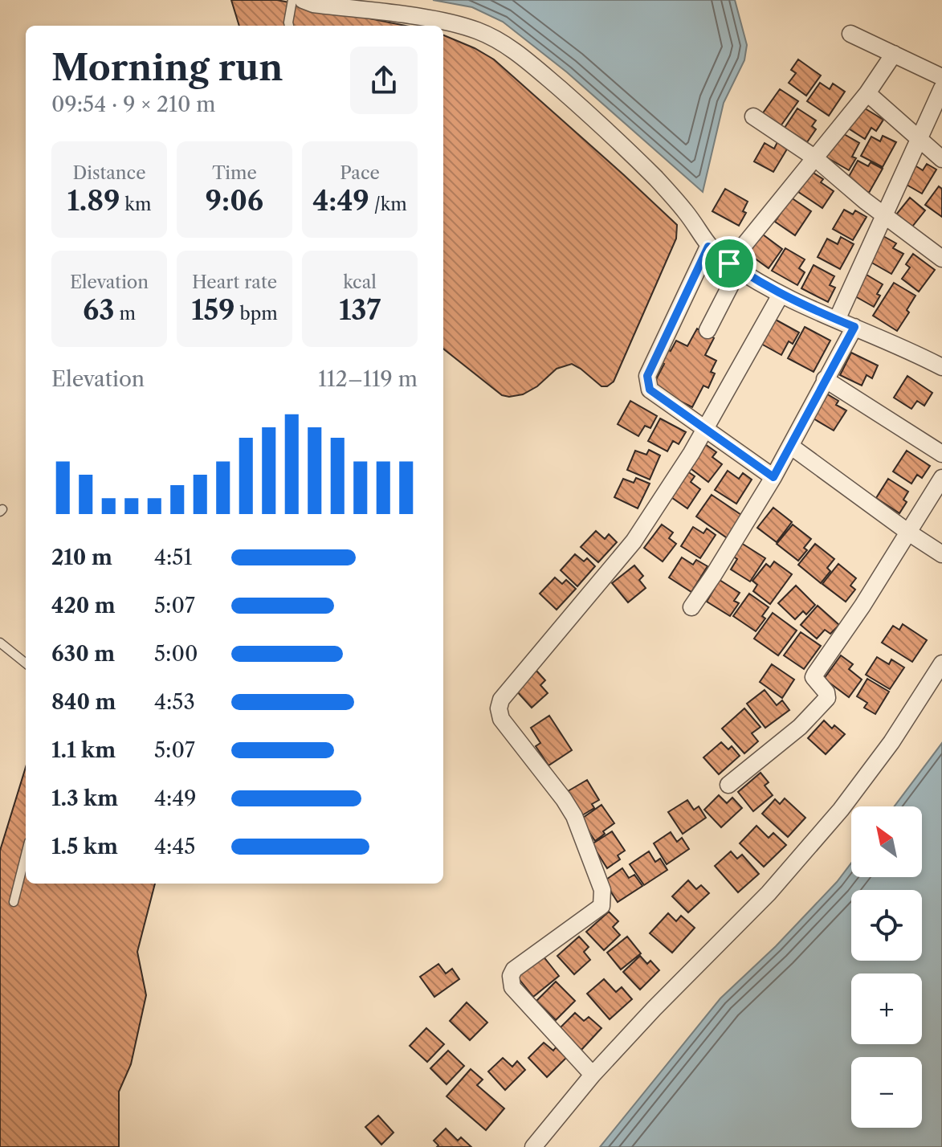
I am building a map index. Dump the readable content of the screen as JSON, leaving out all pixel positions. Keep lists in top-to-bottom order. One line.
{"north":"top left","page":{"heading":["Morning run","09:54 · 9 × 210 m"],"stats":[["Distance","1.89 km"],["Time","9:06"],["Pace","4:49 /km"],["Elevation","63 m"],["Heart rate","159 bpm"],["kcal","137"]],"chart":["Elevation","112–119 m"],"list":[{"name":"210 m","note":"4:51"},{"name":"420 m","note":"5:07"},{"name":"630 m","note":"5:00"},{"name":"840 m","note":"4:53"},{"name":"1.1 km","note":"5:07"},{"name":"1.3 km","note":"4:49"},{"name":"1.5 km","note":"4:45"}],"map_buttons":["+","−"]}}
